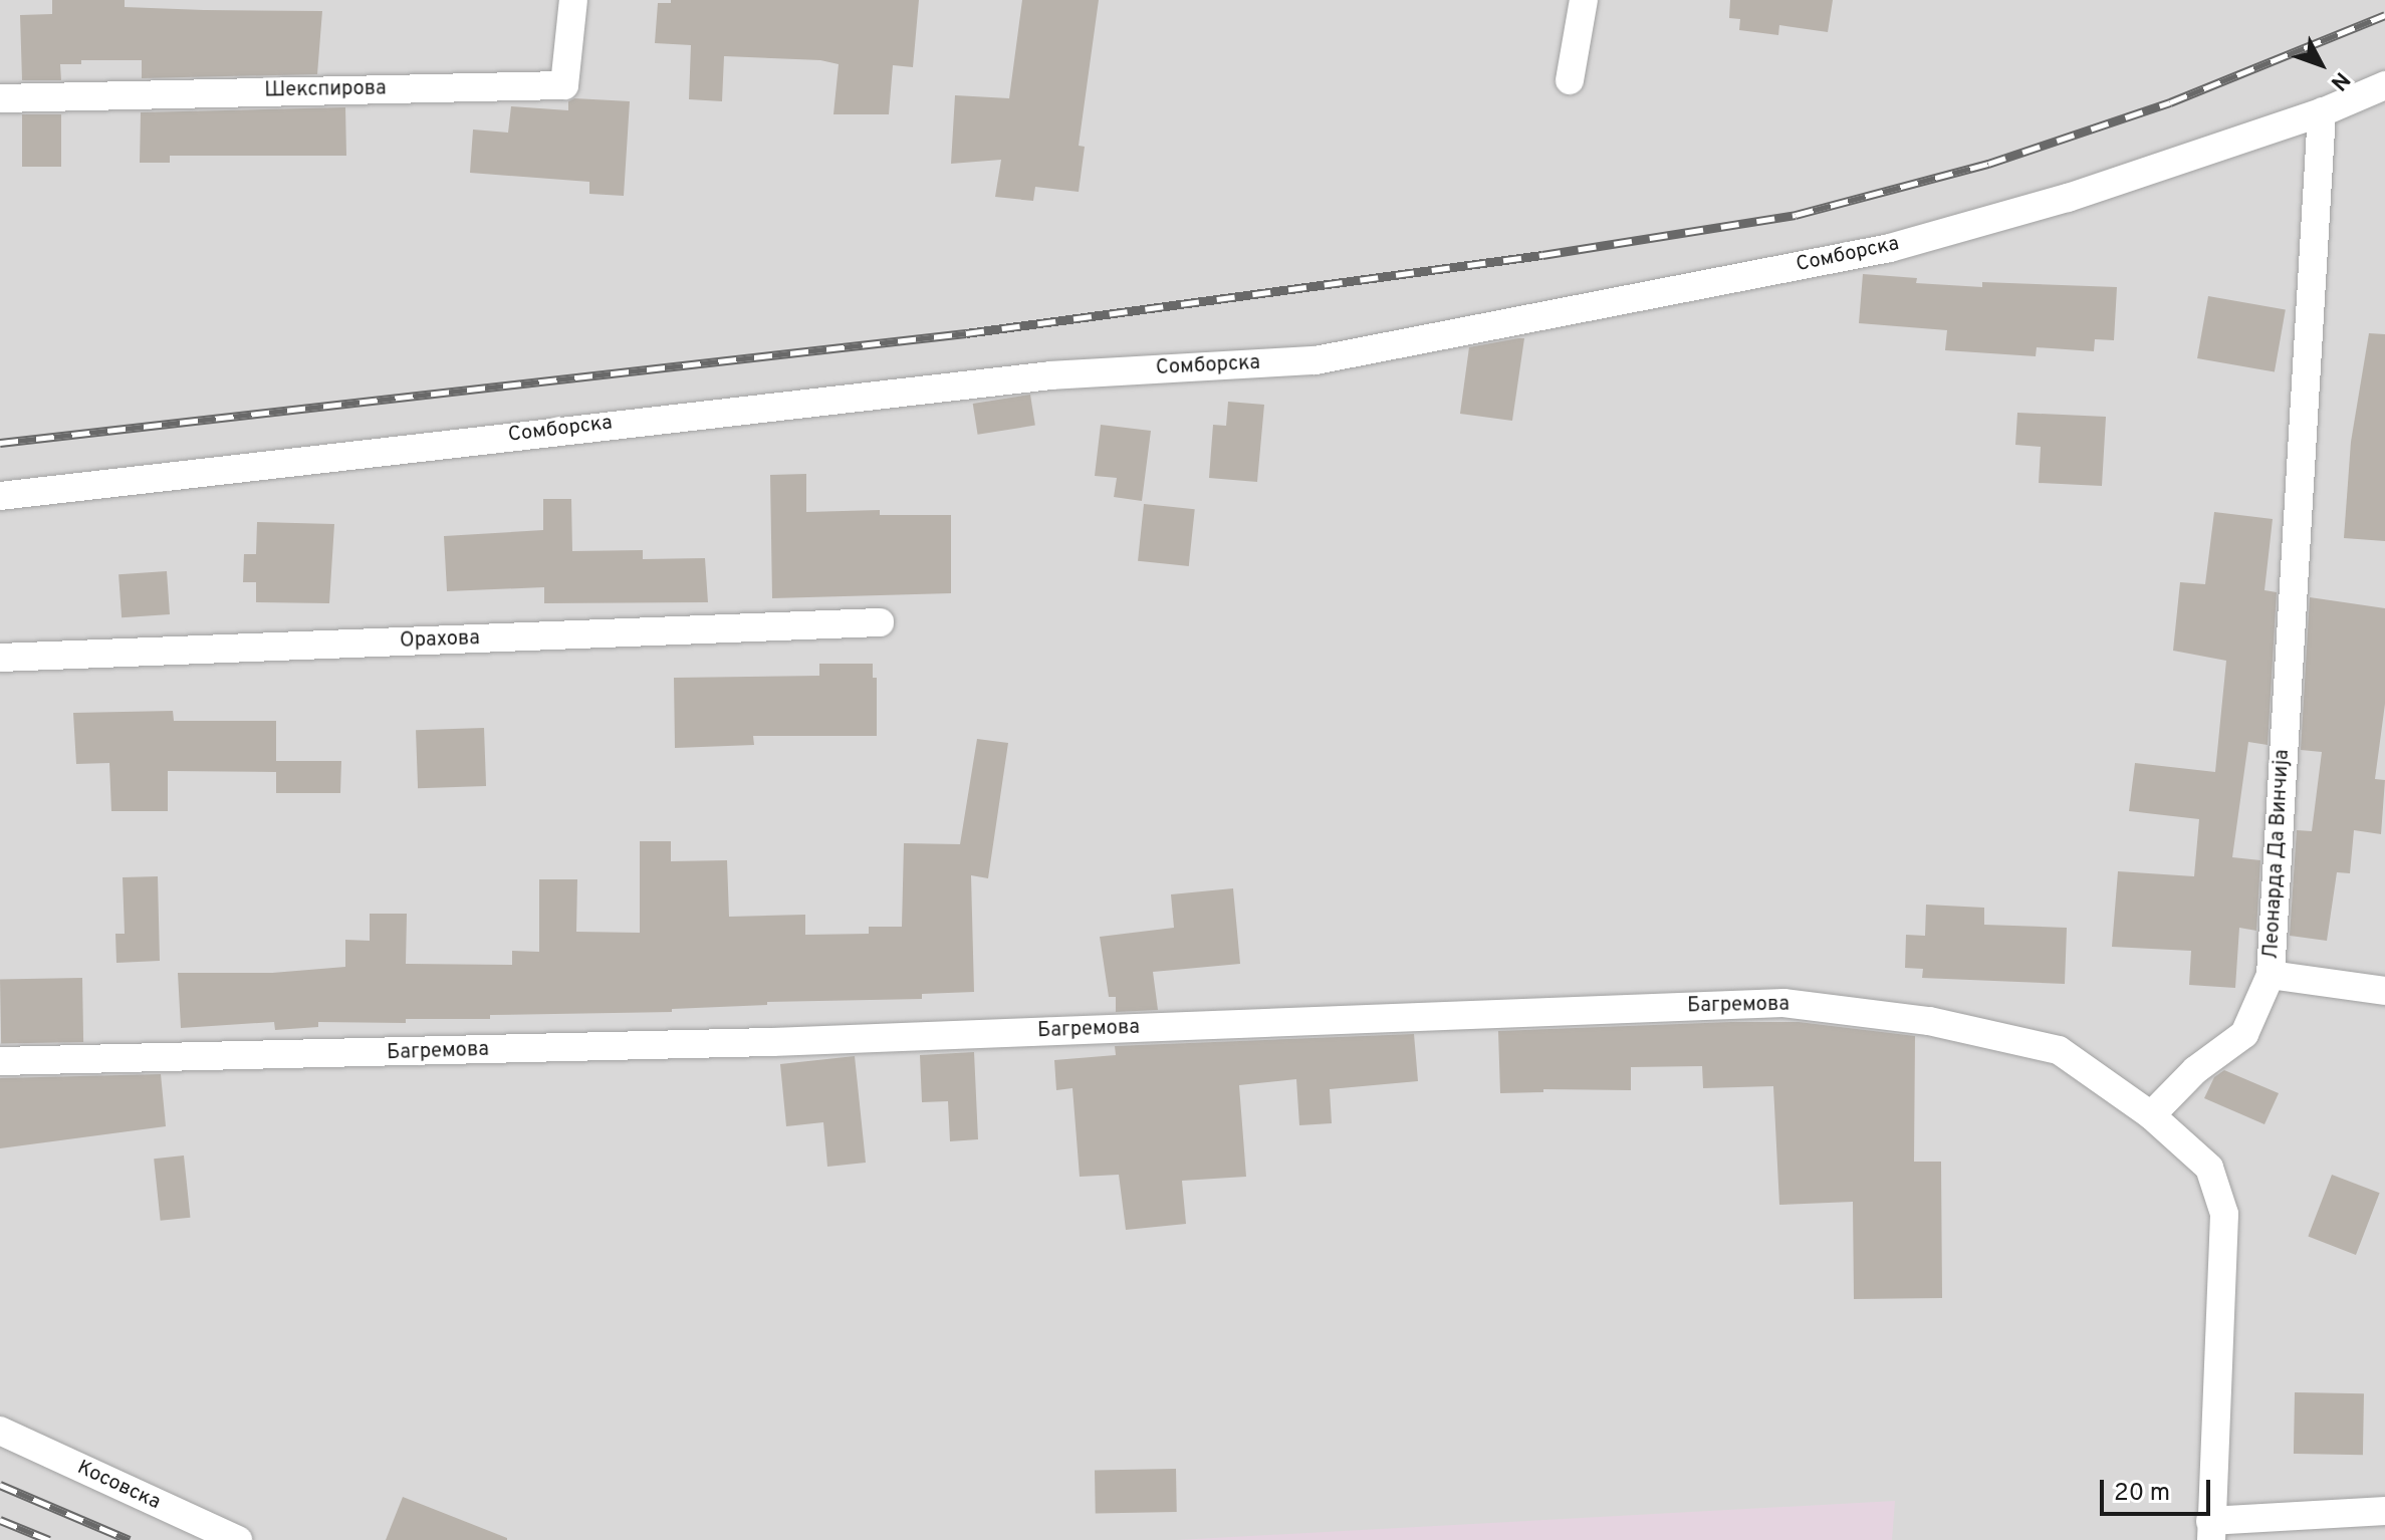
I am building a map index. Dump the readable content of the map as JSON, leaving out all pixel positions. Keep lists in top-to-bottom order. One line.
{"streets":{"street":["Шекспирова","Сомборска","Орахова","Леонарда Да Винчија","Багремова","Косовска"]},"crossings":[["Сомборска","Леонарда Да Винчија"],["Леонарда Да Винчија","Багремова"]],"scale_bar":"20 m","north":"bottom right"}
